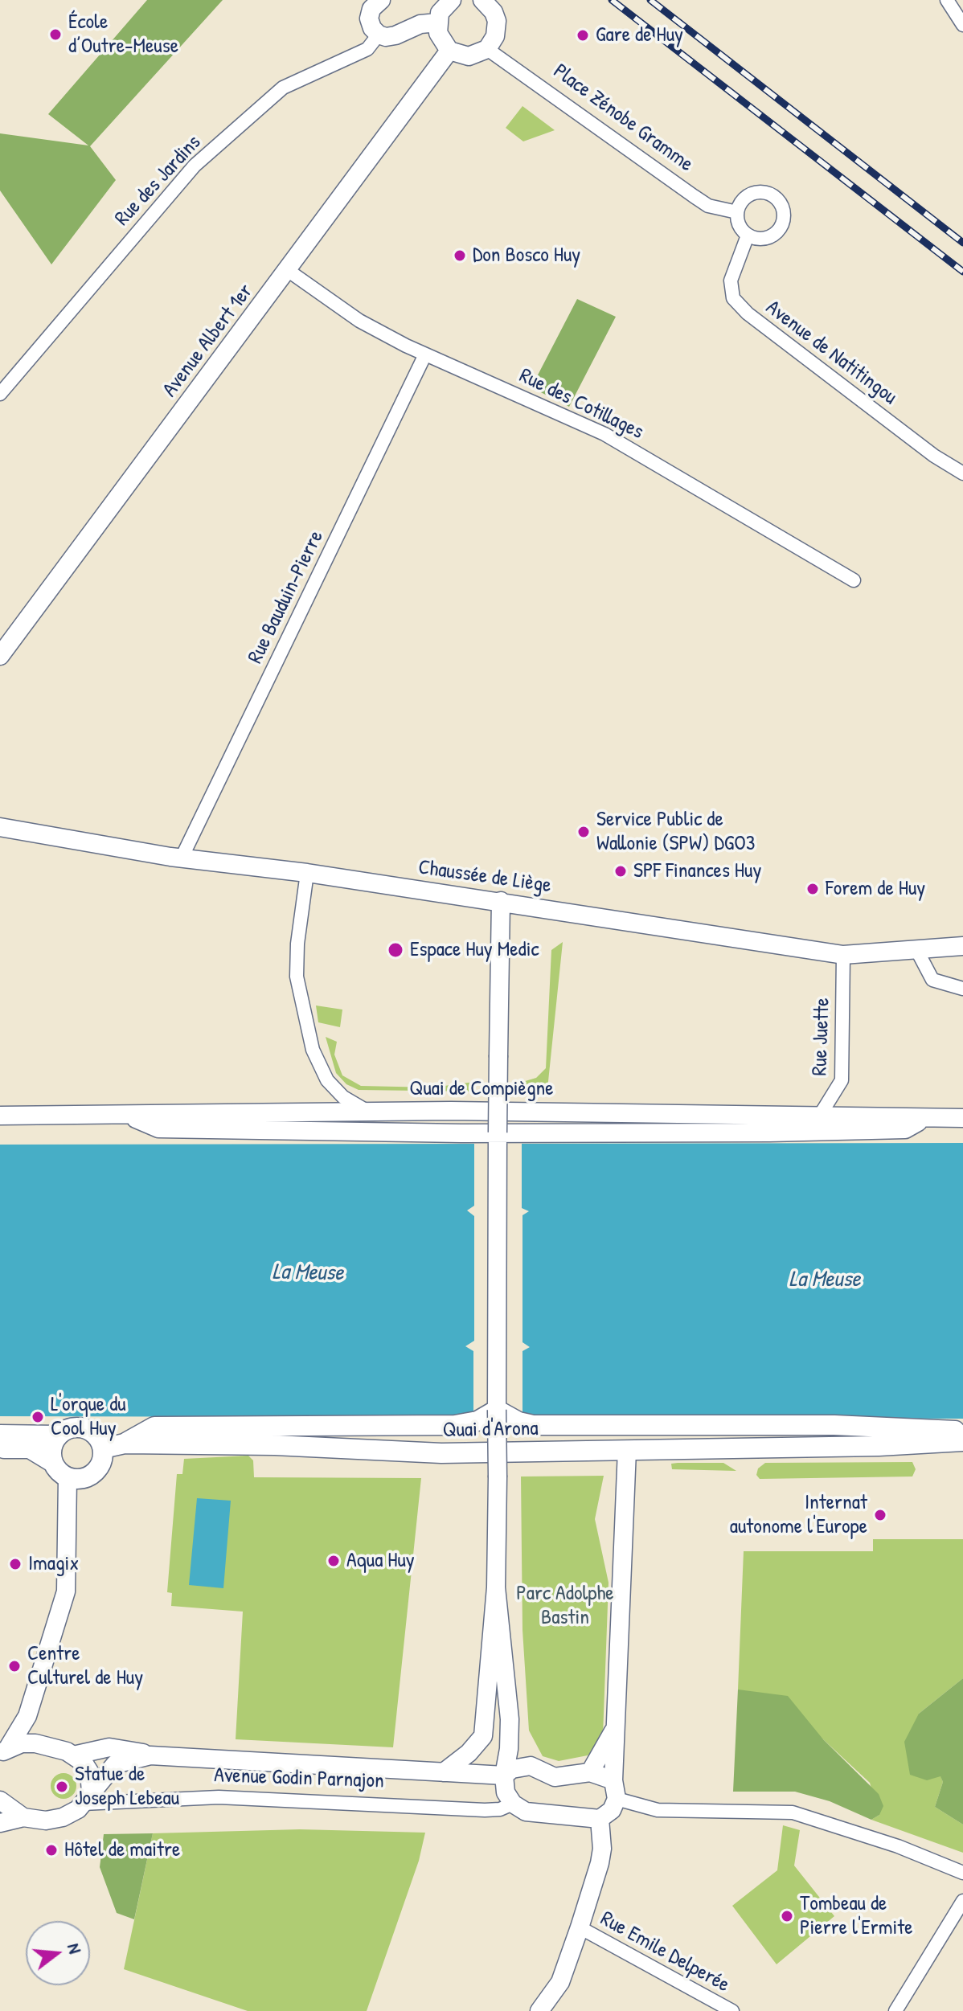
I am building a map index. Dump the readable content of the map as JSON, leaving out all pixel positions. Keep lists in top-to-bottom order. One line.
{"streets":{"main road":["Quai d'Arona"],"street":["Place Zénobe Gramme","Rue des Jardins","Avenue Albert 1er","Avenue de Natitingou","Rue des Cotillages","Rue Bauduin-Pierre","Chaussée de Liège","Rue Juette","Quai de Compiègne","Avenue Godin Parnajon","Rue Emile Delperée"]},"crossings":[["Place Zénobe Gramme","Avenue de Natitingou"],["Avenue Albert 1er","Rue des Cotillages"],["Rue des Cotillages","Rue Bauduin-Pierre"],["Rue Bauduin-Pierre","Chaussée de Liège"],["Chaussée de Liège","Rue Juette"],["Rue Juette","Quai de Compiègne"]],"water":["La Meuse"],"parks":["Parc Adolphe Bastin"],"places":["École d’Outre-Meuse","Gare de Huy","Don Bosco Huy","Service Public de Wallonie (SPW) DGO3","SPF Finances Huy","Forem de Huy","Espace Huy Medic","L'orque du Cool Huy","Internat autonome l'Europe","Aqua Huy","Imagix","Centre Culturel de Huy","Statue de Joseph Lebeau","Hôtel de maitre","Tombeau de Pierre l'Ermite"],"north":"right"}
